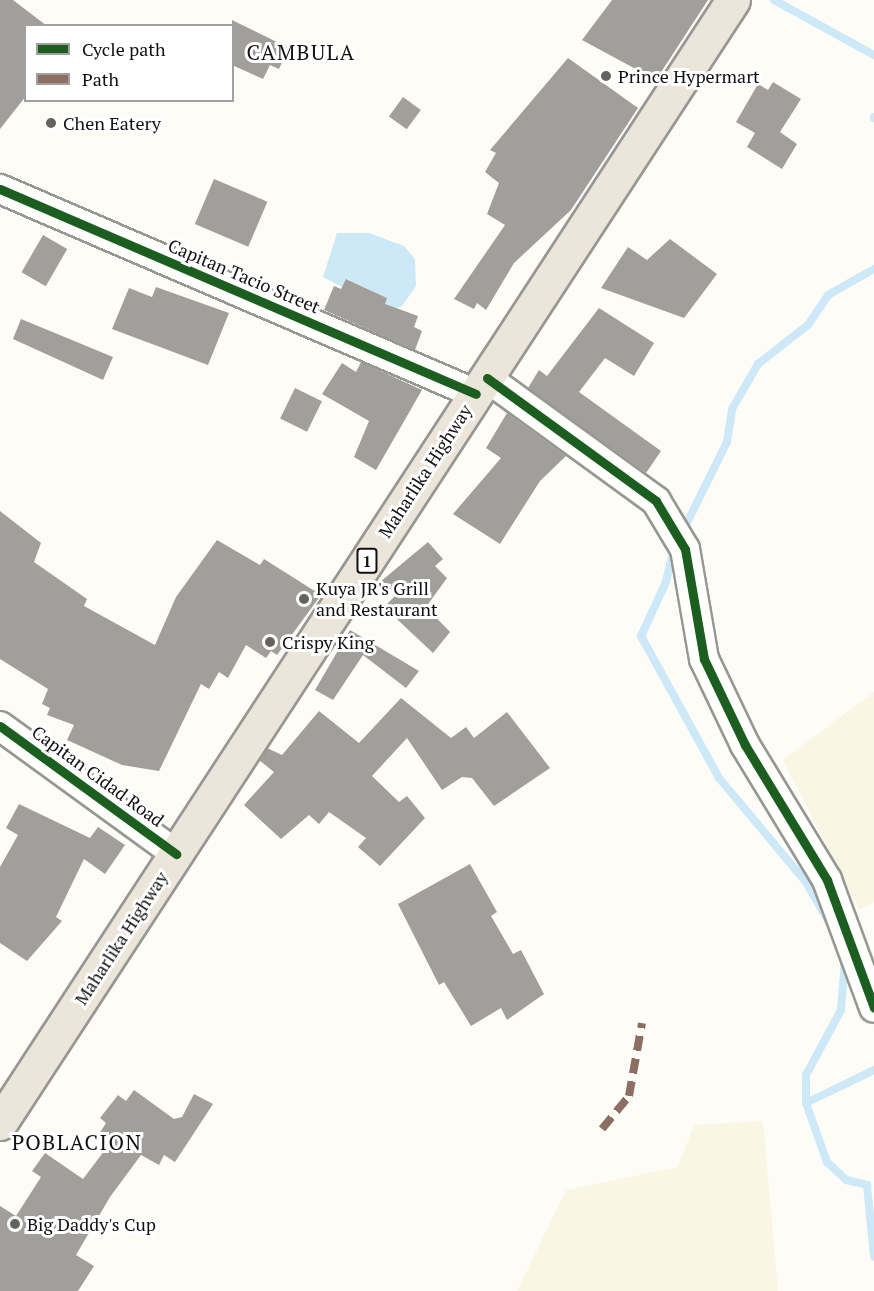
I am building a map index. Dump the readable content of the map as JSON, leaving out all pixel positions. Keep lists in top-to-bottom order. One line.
{"streets":{"highway":["Maharlika Highway","1"],"street":["Capitan Tacio Street","Capitan Cidad Road"]},"crossings":[["Capitan Tacio Street","Maharlika Highway"],["Maharlika Highway","Capitan Cidad Road"]],"districts":["CAMBULA","POBLACION"],"places":["Prince Hypermart","Chen Eatery","Kuya JR's Grill and Restaurant","Crispy King","Big Daddy's Cup"],"legend":["Cycle path","Path"]}
